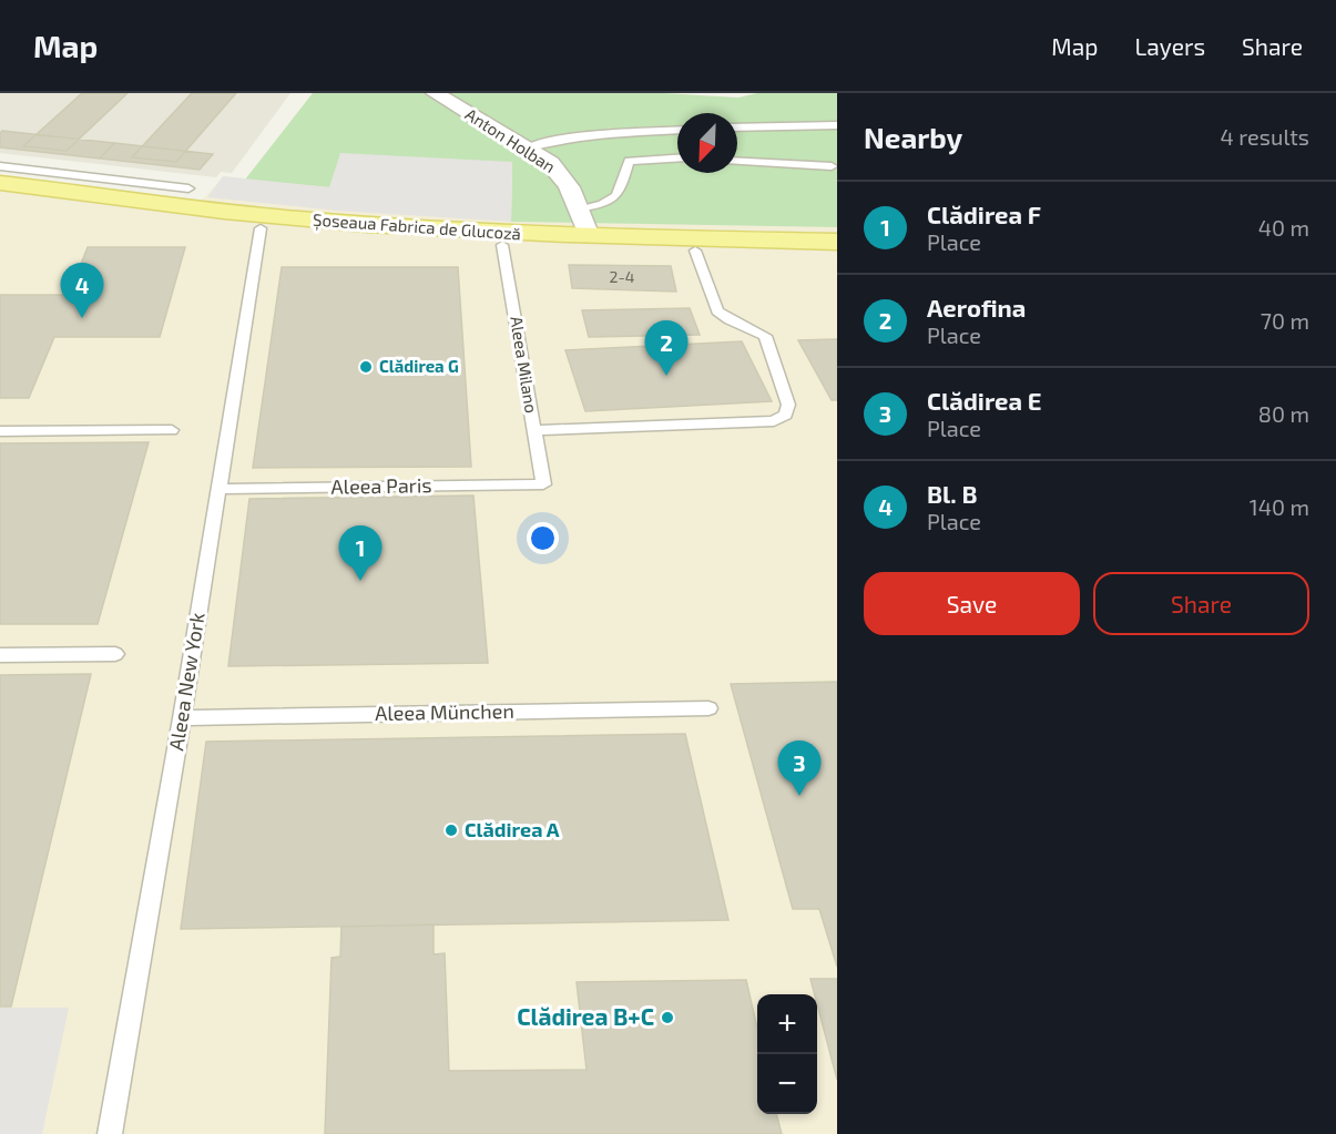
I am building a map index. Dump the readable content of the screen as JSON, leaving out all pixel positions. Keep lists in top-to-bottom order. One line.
{"streets":{"main road":["Șoseaua Fabrica de Glucoză"],"street":["Anton Holban"],"lane":["Aleea Milano","Aleea Paris","Aleea New York","Aleea München"]},"crossings":[["Anton Holban","Șoseaua Fabrica de Glucoză"],["Șoseaua Fabrica de Glucoză","Aleea Milano"],["Șoseaua Fabrica de Glucoză","Aleea New York"],["Aleea Milano","Aleea Paris"],["Aleea Paris","Aleea New York"],["Aleea New York","Aleea München"]],"places":["Clădirea G","Clădirea A","Clădirea B+C"],"house_numbers":["2-4"],"north":"bottom left","page":{"header":"Map","nav":["Map","Layers","Share"],"heading":["Nearby","4 results"],"list":[{"mark":"1","name":"Clădirea F","note":"Place","value":"40 m"},{"mark":"2","name":"Aerofina","note":"Place","value":"70 m"},{"mark":"3","name":"Clădirea E","note":"Place","value":"80 m"},{"mark":"4","name":"Bl. B","note":"Place","value":"140 m"}],"pins":["4","2","1","3"],"buttons":["Save","Share"],"map_buttons":["+","−"]}}
